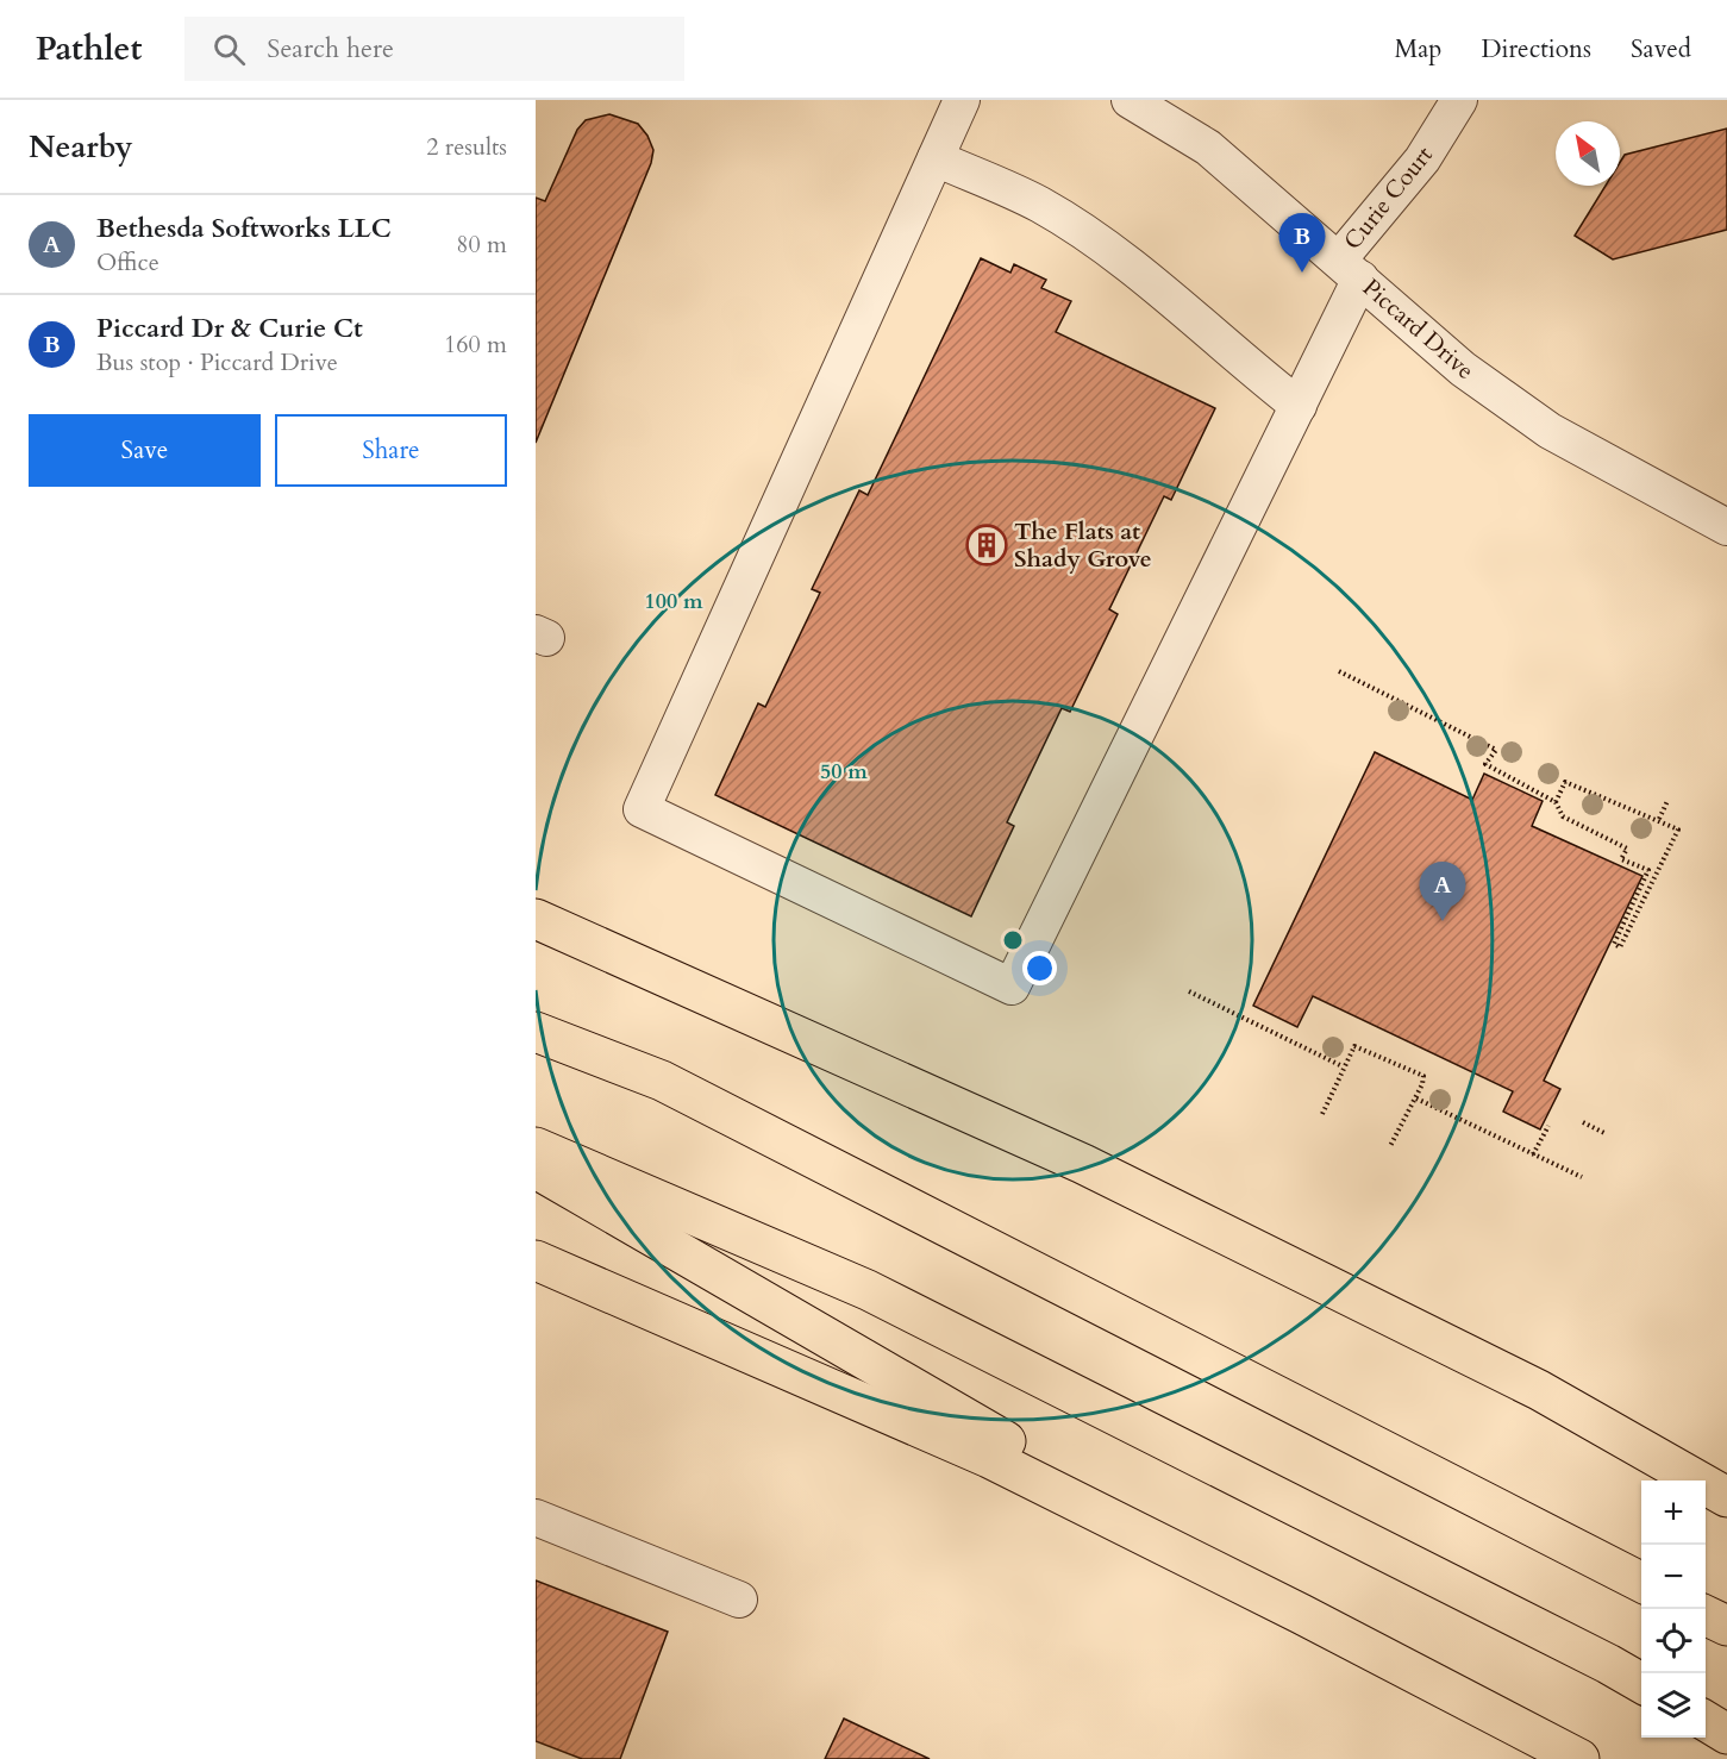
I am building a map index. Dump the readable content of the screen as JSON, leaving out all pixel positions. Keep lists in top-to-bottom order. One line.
{"streets":{"street":["Curie Court","Piccard Drive"]},"crossings":[["Curie Court","Piccard Drive"]],"places":{"building":["The Flats at Shady Grove"]},"north":"top left","page":{"header":"Pathlet","search":"Search here","nav":["Map","Directions","Saved"],"heading":["Nearby","2 results"],"list":[{"mark":"A","name":"Bethesda Softworks LLC","note":"Office","value":"80 m"},{"mark":"B","name":"Piccard Dr & Curie Ct","note":"Bus stop · Piccard Drive","value":"160 m"}],"pins":["B","A"],"buttons":["Save","Share"],"map_buttons":["+","−"]},"rings":["100 m","50 m"]}
